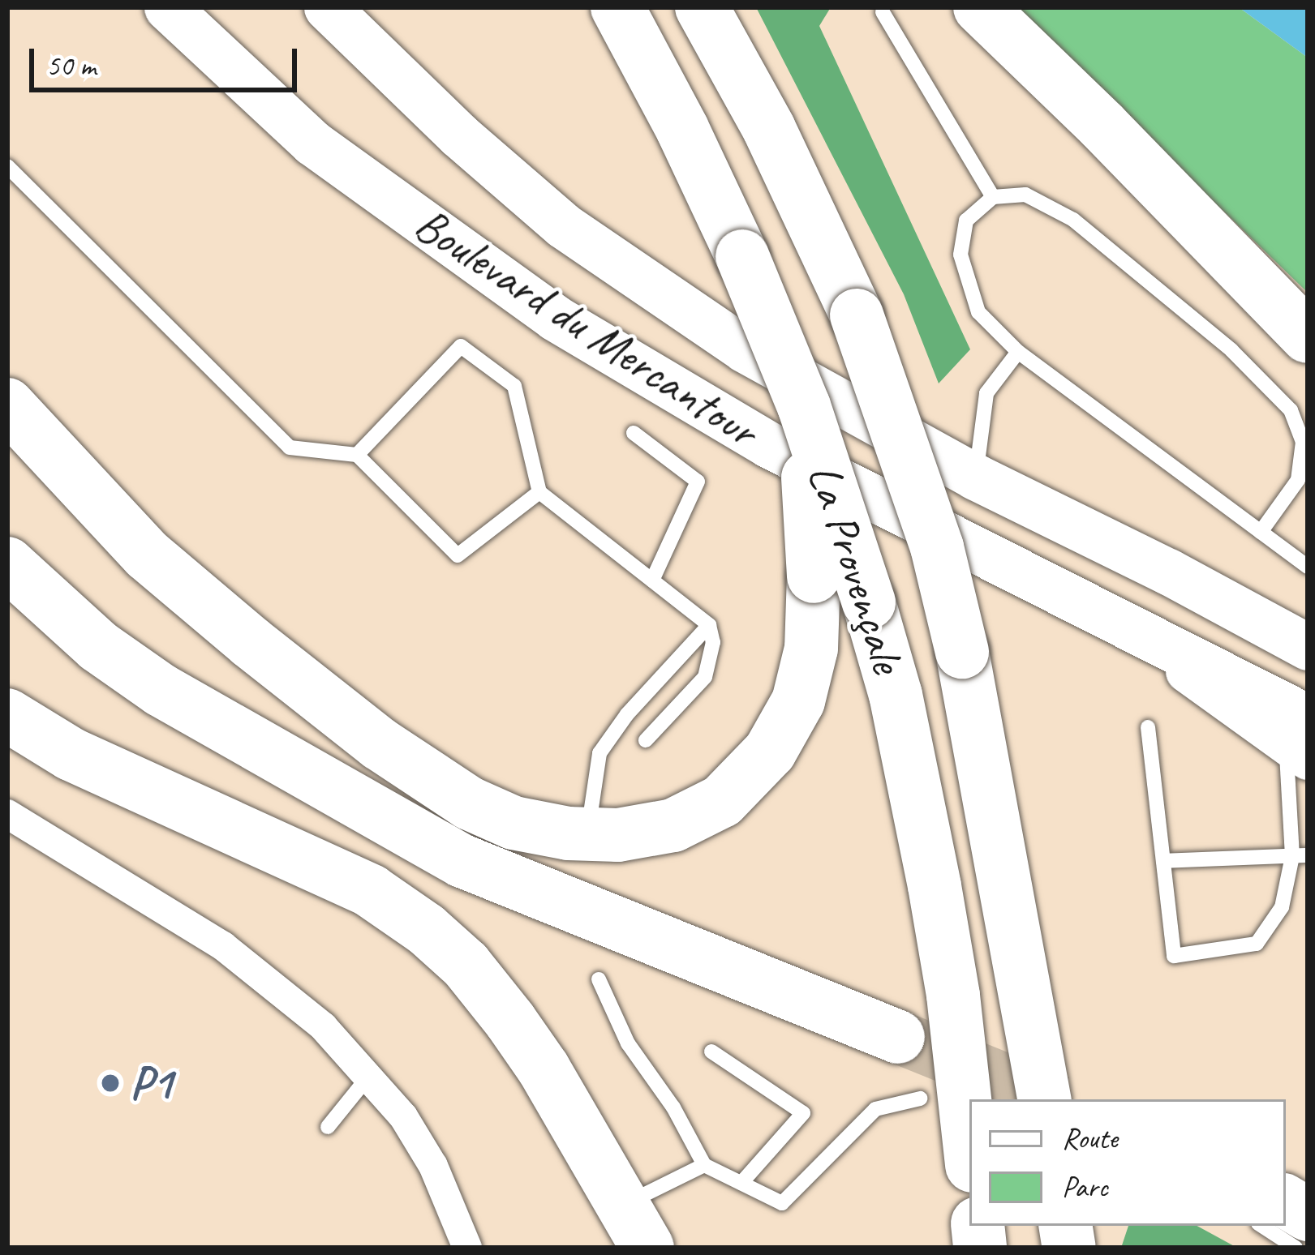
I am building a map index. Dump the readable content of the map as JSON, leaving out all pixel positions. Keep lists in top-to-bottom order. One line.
{"streets":{"highway":["La Provençale"],"main road":["Boulevard du Mercantour"]},"places":["P1"],"legend":["Route","Parc"],"scale_bar":"50 m"}
